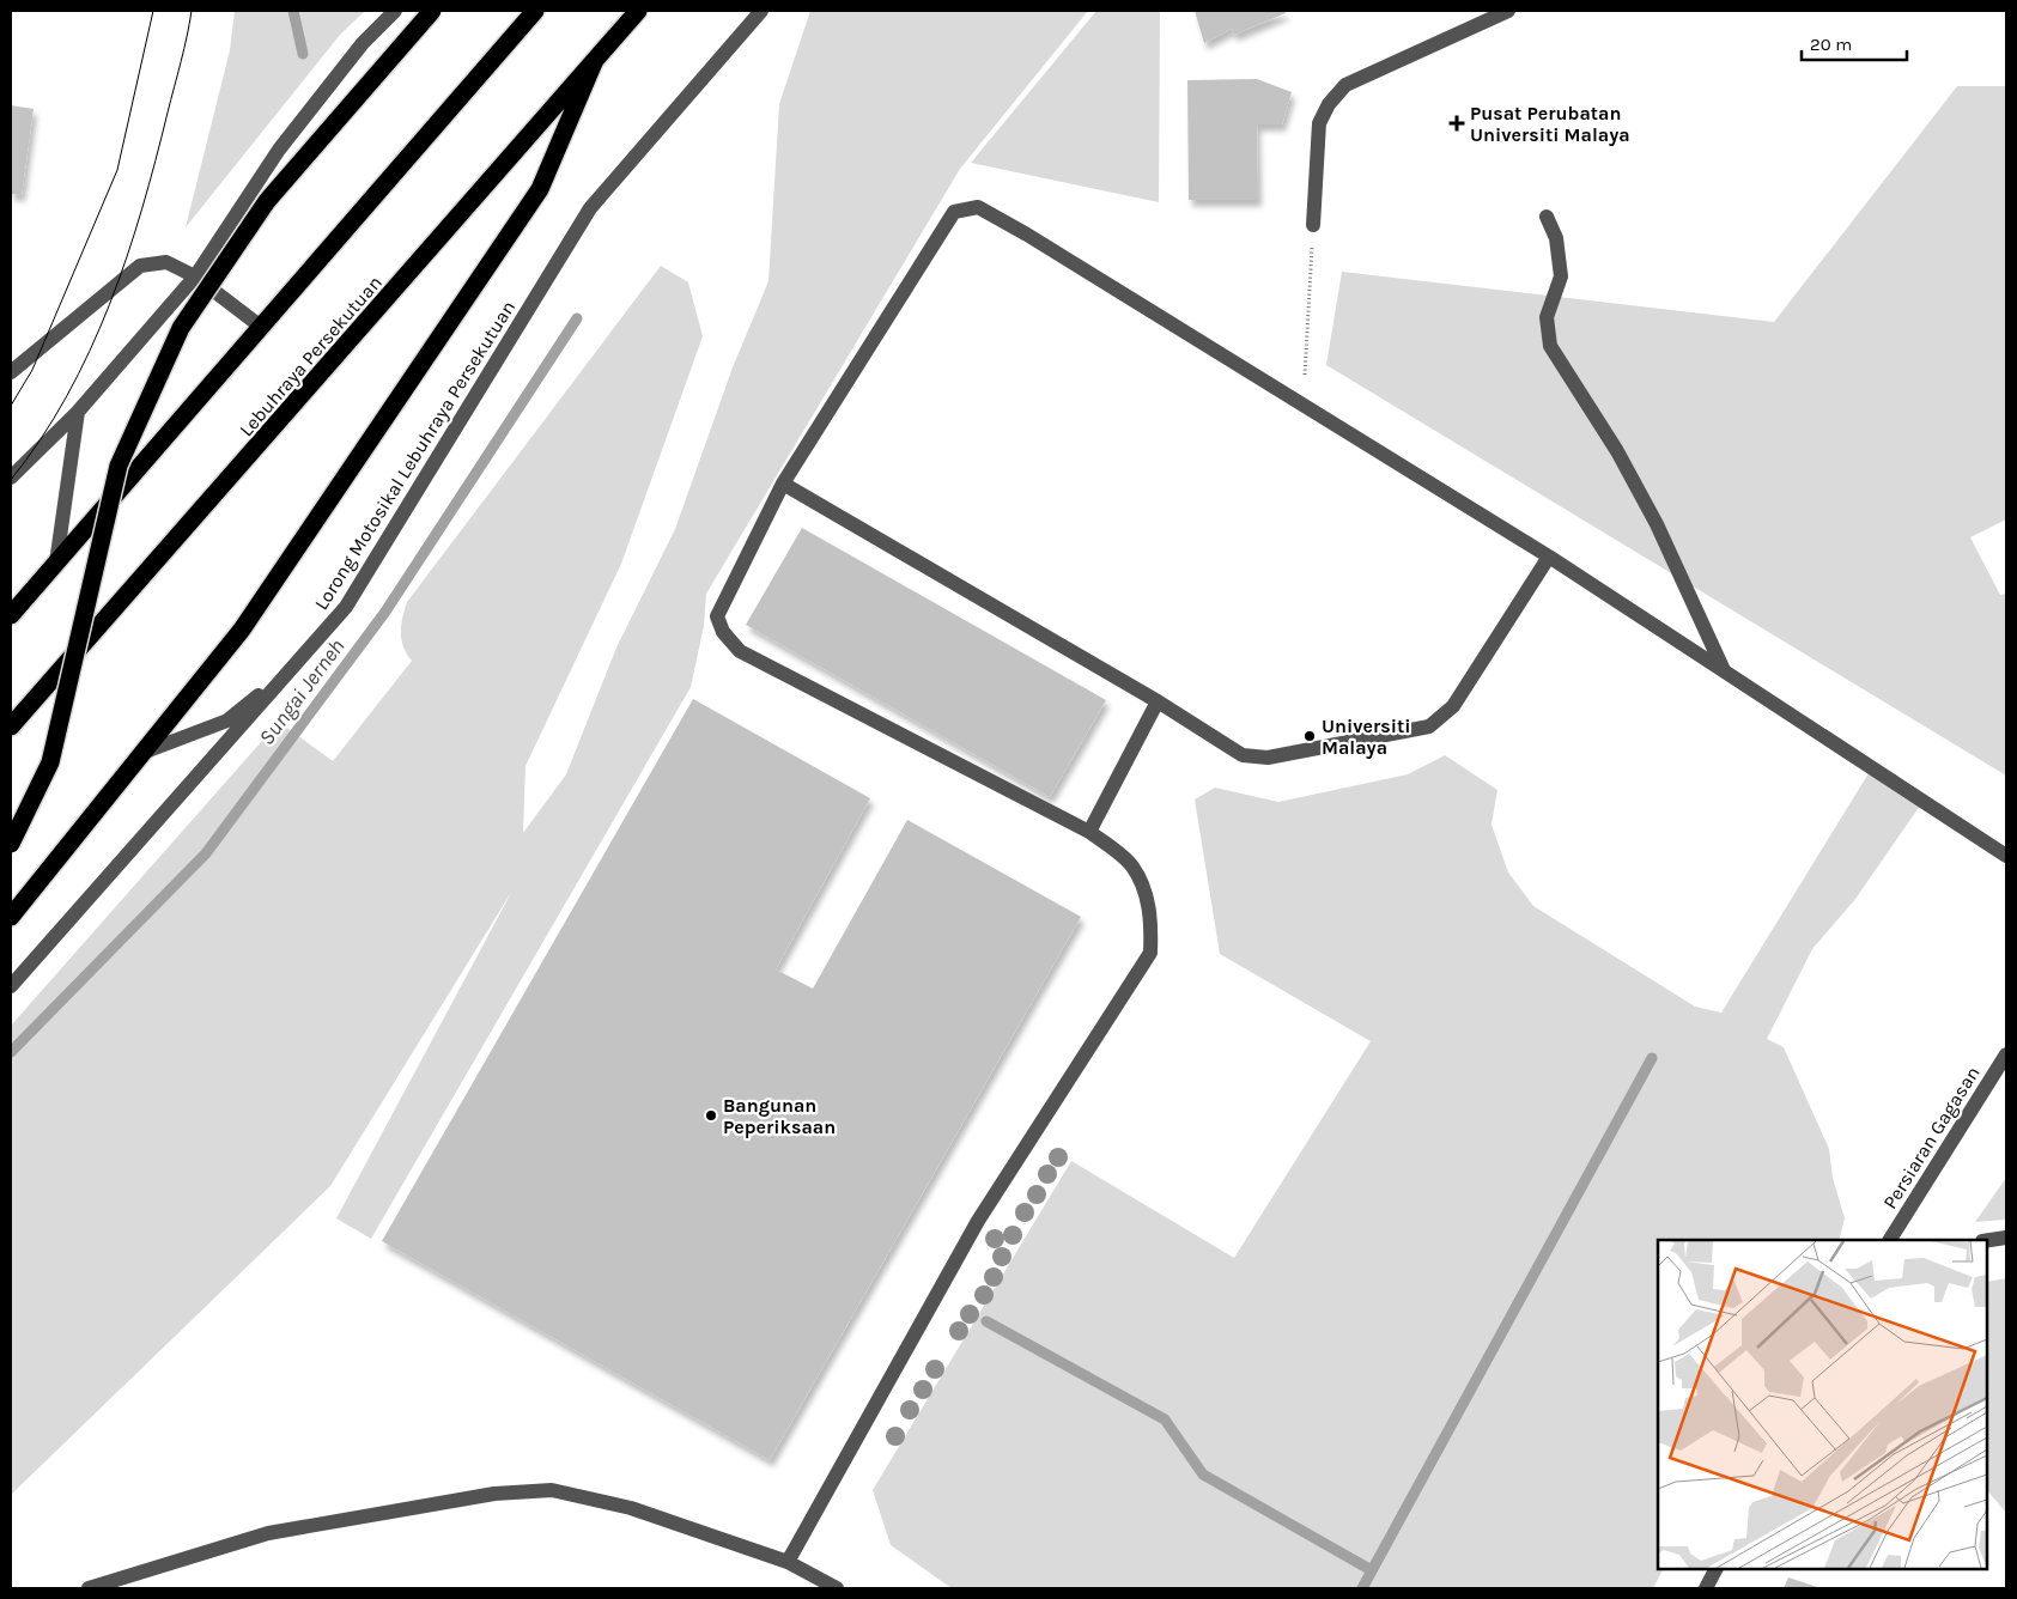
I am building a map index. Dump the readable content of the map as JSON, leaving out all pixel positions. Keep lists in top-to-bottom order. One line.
{"streets":{"highway":["Lebuhraya Persekutuan"],"street":["Lorong Motosikal Lebuhraya Persekutuan","Persiaran Gagasan"]},"water":["Sungai Jerneh"],"places":{"health":["Pusat Perubatan Universiti Malaya"],"other":["Universiti Malaya","Bangunan Peperiksaan"]},"scale_bar":"20 m"}
